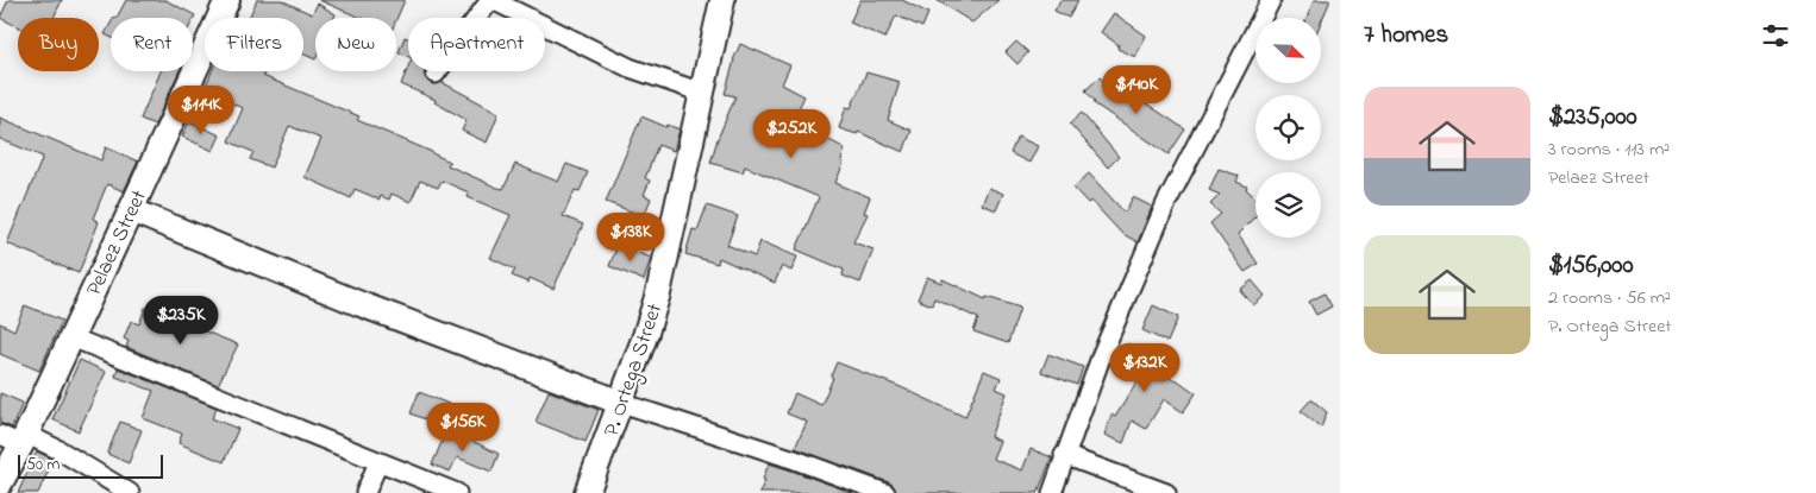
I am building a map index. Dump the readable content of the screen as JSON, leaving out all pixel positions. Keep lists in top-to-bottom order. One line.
{"streets":{"street":["Pelaez Street","P. Ortega Street"]},"scale_bar":"50 m","north":"bottom right","page":{"heading":"7 homes","chip":["Buy","Rent","Filters","New","Apartment"],"price":["$140K","$114K","$252K","$138K","$235K","$132K","$156K"],"list":[{"name":"$235,000","note":"3 rooms · 113 m² · Pelaez Street"},{"name":"$156,000","note":"2 rooms · 56 m² · P. Ortega Street"}],"scale":"50 m"}}
